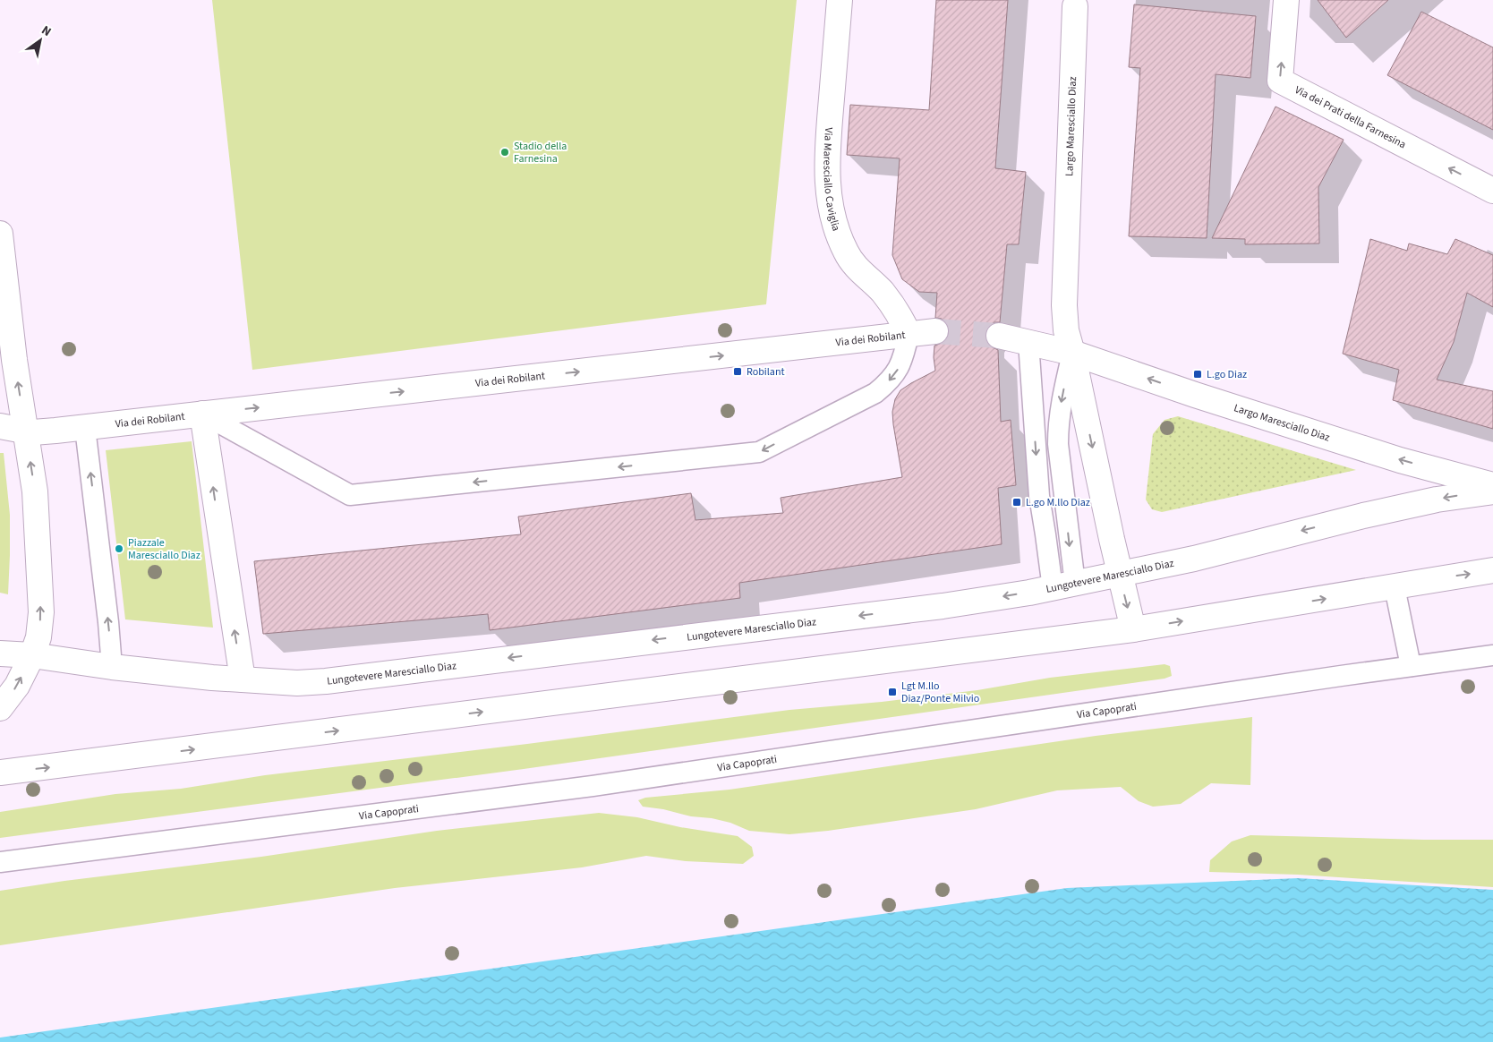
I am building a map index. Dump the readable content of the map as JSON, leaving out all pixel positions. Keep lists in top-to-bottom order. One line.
{"streets":{"main road":["Via dei Prati della Farnesina","Largo Maresciallo Diaz","Via Maresciallo Caviglia","Via dei Robilant","Lungotevere Maresciallo Diaz"],"lane":["Via Capoprati"]},"crossings":[["Largo Maresciallo Diaz","Lungotevere Maresciallo Diaz"],["Via Maresciallo Caviglia","Via dei Robilant"]],"one_way":["Via dei Prati della Farnesina","Via dei Robilant"],"places":{"other":["Stadio della Farnesina","Piazzale Maresciallo Diaz"],"transit":["Robilant","L.go Diaz","L.go M.llo Diaz","Lgt M.llo Diaz/Ponte Milvio"]},"north":"top right"}
